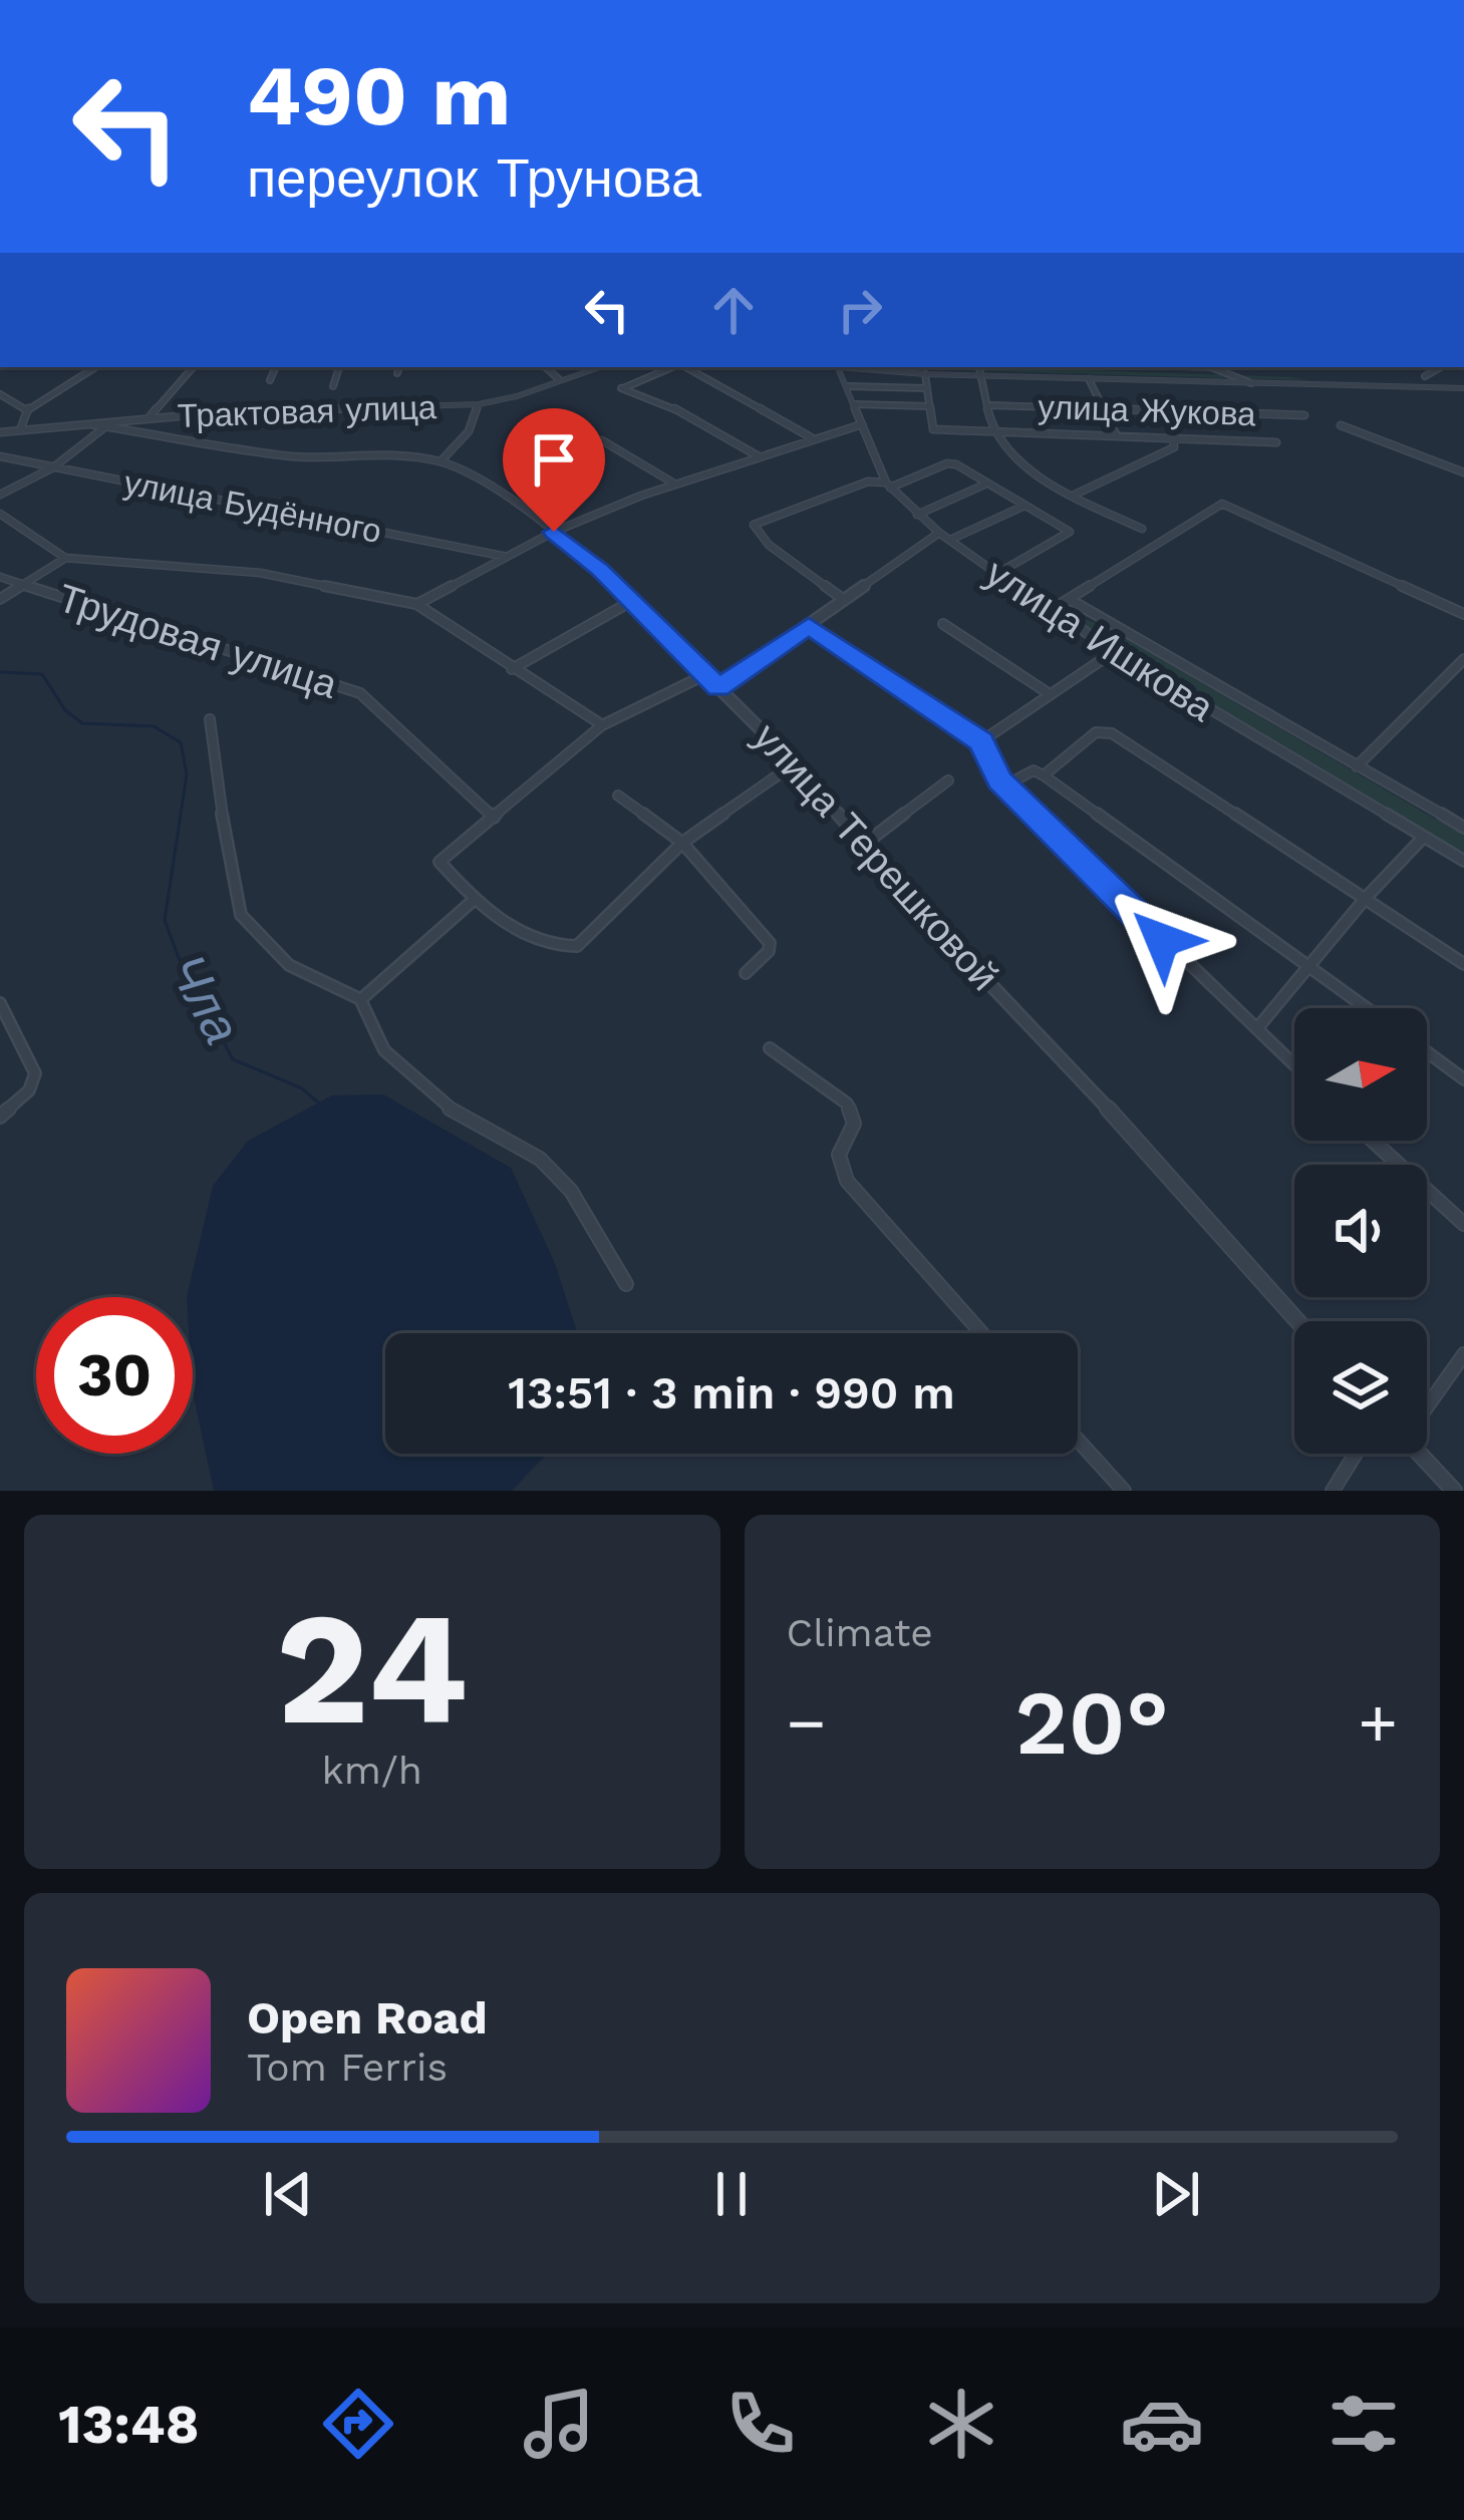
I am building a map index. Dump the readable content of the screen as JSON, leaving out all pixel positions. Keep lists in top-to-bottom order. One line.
{"streets":{"street":["улица Жукова","Трактовая улица","улица Будённого","улица Ишкова","Трудовая улица","улица Терешковой"]},"crossings":[["Трактовая улица","улица Терешковой"]],"water":["Чла"],"north":"right","page":{"turn":["490 m","переулок Трунова"],"limit":"30","trip":"13:51 · 3 min · 990 m","tile":[["24","km/h"],"Climate"],"heat":["−","20°","+"],"song":["Open Road","Tom Ferris"],"tabs":"13:48"}}
